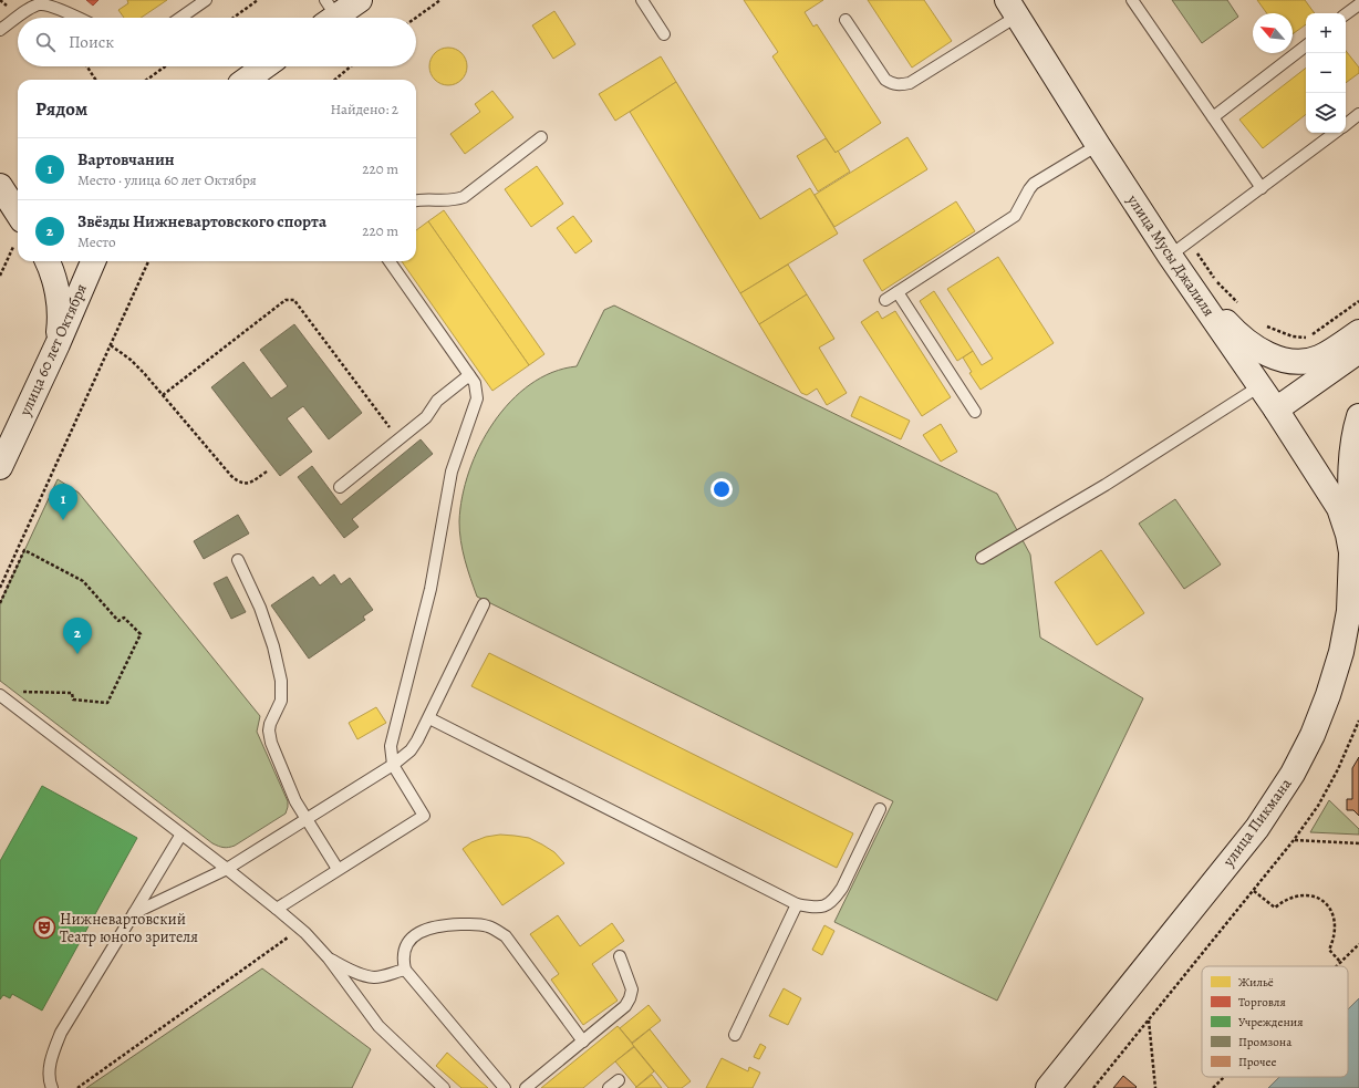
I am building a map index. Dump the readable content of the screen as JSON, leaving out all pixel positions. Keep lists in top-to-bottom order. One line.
{"streets":{"street":["улица Мусы Джалиля","улица 60 лет Октября","улица Пикмана"]},"crossings":[["улица Мусы Джалиля","улица Пикмана"]],"places":{"theatre":["Нижневартовский Театр юного зрителя"]},"legend":["Жильё","Торговля","Учреждения","Промзона","Прочее"],"north":"top left","page":{"map_buttons":["+","−"],"search":"Поиск","heading":["Рядом","Найдено: 2"],"list":[{"mark":"1","name":"Вартовчанин","note":"Место · улица 60 лет Октября","value":"220 m"},{"mark":"2","name":"Звёзды Нижневартовского спорта","note":"Место","value":"220 m"}],"pins":["1","2"]}}
